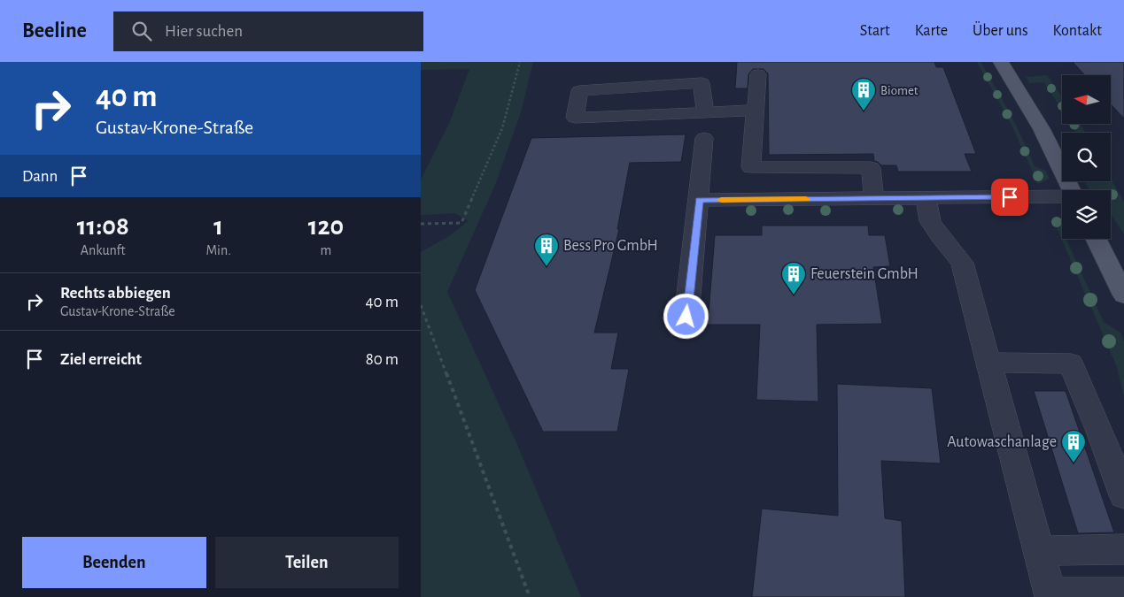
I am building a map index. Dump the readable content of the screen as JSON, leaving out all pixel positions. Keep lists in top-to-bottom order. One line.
{"places":{"building":["Biomet","Bess Pro GmbH","Feuerstein GmbH","Autowaschanlage"]},"north":"left","page":{"header":"Beeline","search":"Hier suchen","nav":["Start","Karte","Über uns","Kontakt"],"turn":["40 m","Gustav-Krone-Straße"],"then":"Dann","eta":["11:08","Ankunft","1","Min.","120","m"],"list":[{"name":"Rechts abbiegen","note":"Gustav-Krone-Straße","value":"40 m"},{"name":"Ziel erreicht","value":"80 m"}],"buttons":["Beenden","Teilen"]}}
